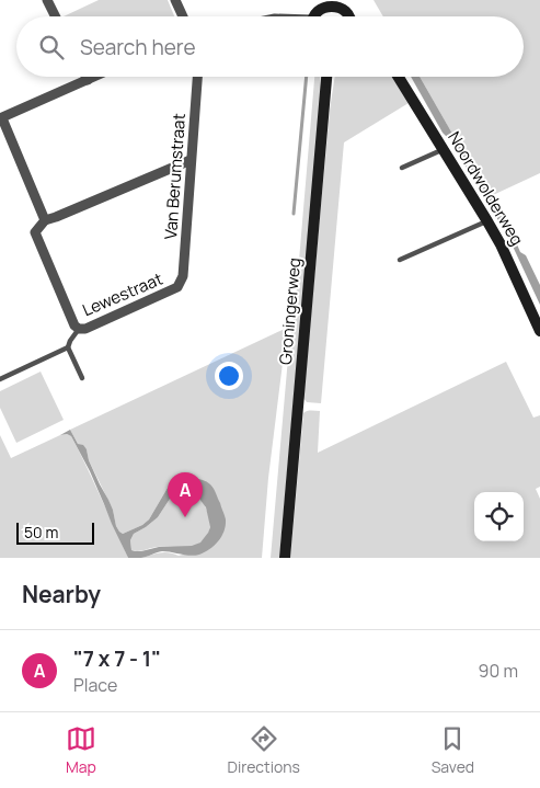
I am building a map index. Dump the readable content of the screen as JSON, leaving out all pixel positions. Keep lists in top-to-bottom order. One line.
{"streets":{"main road":["Noordwolderweg","Groningerweg"],"street":["Van Berumstraat","Lewestraat"]},"crossings":[["Van Berumstraat","Lewestraat"]],"scale_bar":"50 m","page":{"search":"Search here","pins":"A","scale":"50 m","heading":"Nearby","list":[{"mark":"A","name":"\"7 x 7 - 1\"","note":"Place","value":"90 m"}],"nav":["Map","Directions","Saved"]}}
